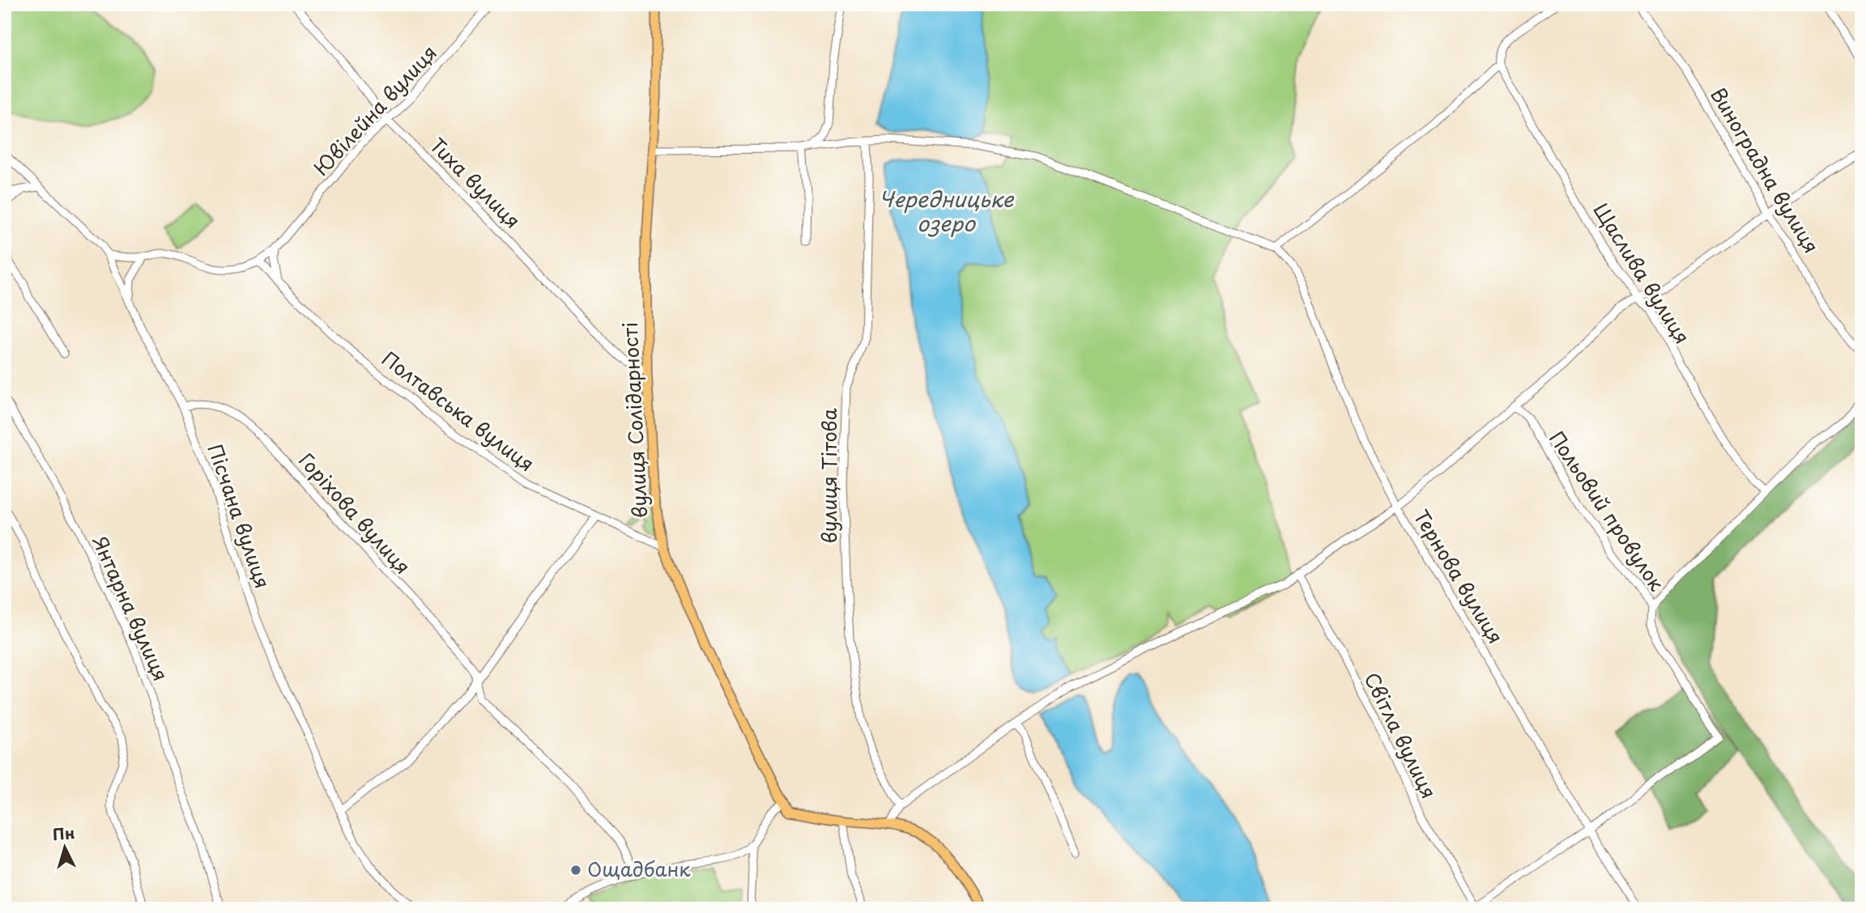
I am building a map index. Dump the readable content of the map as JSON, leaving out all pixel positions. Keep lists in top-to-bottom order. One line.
{"streets":{"main road":["вулиця Солідарності"],"street":["Ювілейна вулиця","Виноградна вулиця","Тиха вулиця","Щаслива вулиця","Полтавська вулиця","вулиця Тітова","Польовий провулок","Горіхова вулиця","Пісчана вулиця","Тернова вулиця","Янтарна вулиця","Світла вулиця"]},"crossings":[["Ювілейна вулиця","Тиха вулиця"],["Ювілейна вулиця","Полтавська вулиця"],["Тиха вулиця","вулиця Солідарності"],["Полтавська вулиця","вулиця Солідарності"],["Польовий провулок","Тернова вулиця"],["Горіхова вулиця","Пісчана вулиця"]],"water":["Чередницьке озеро"],"places":["Ощадбанк"],"north":"top"}
